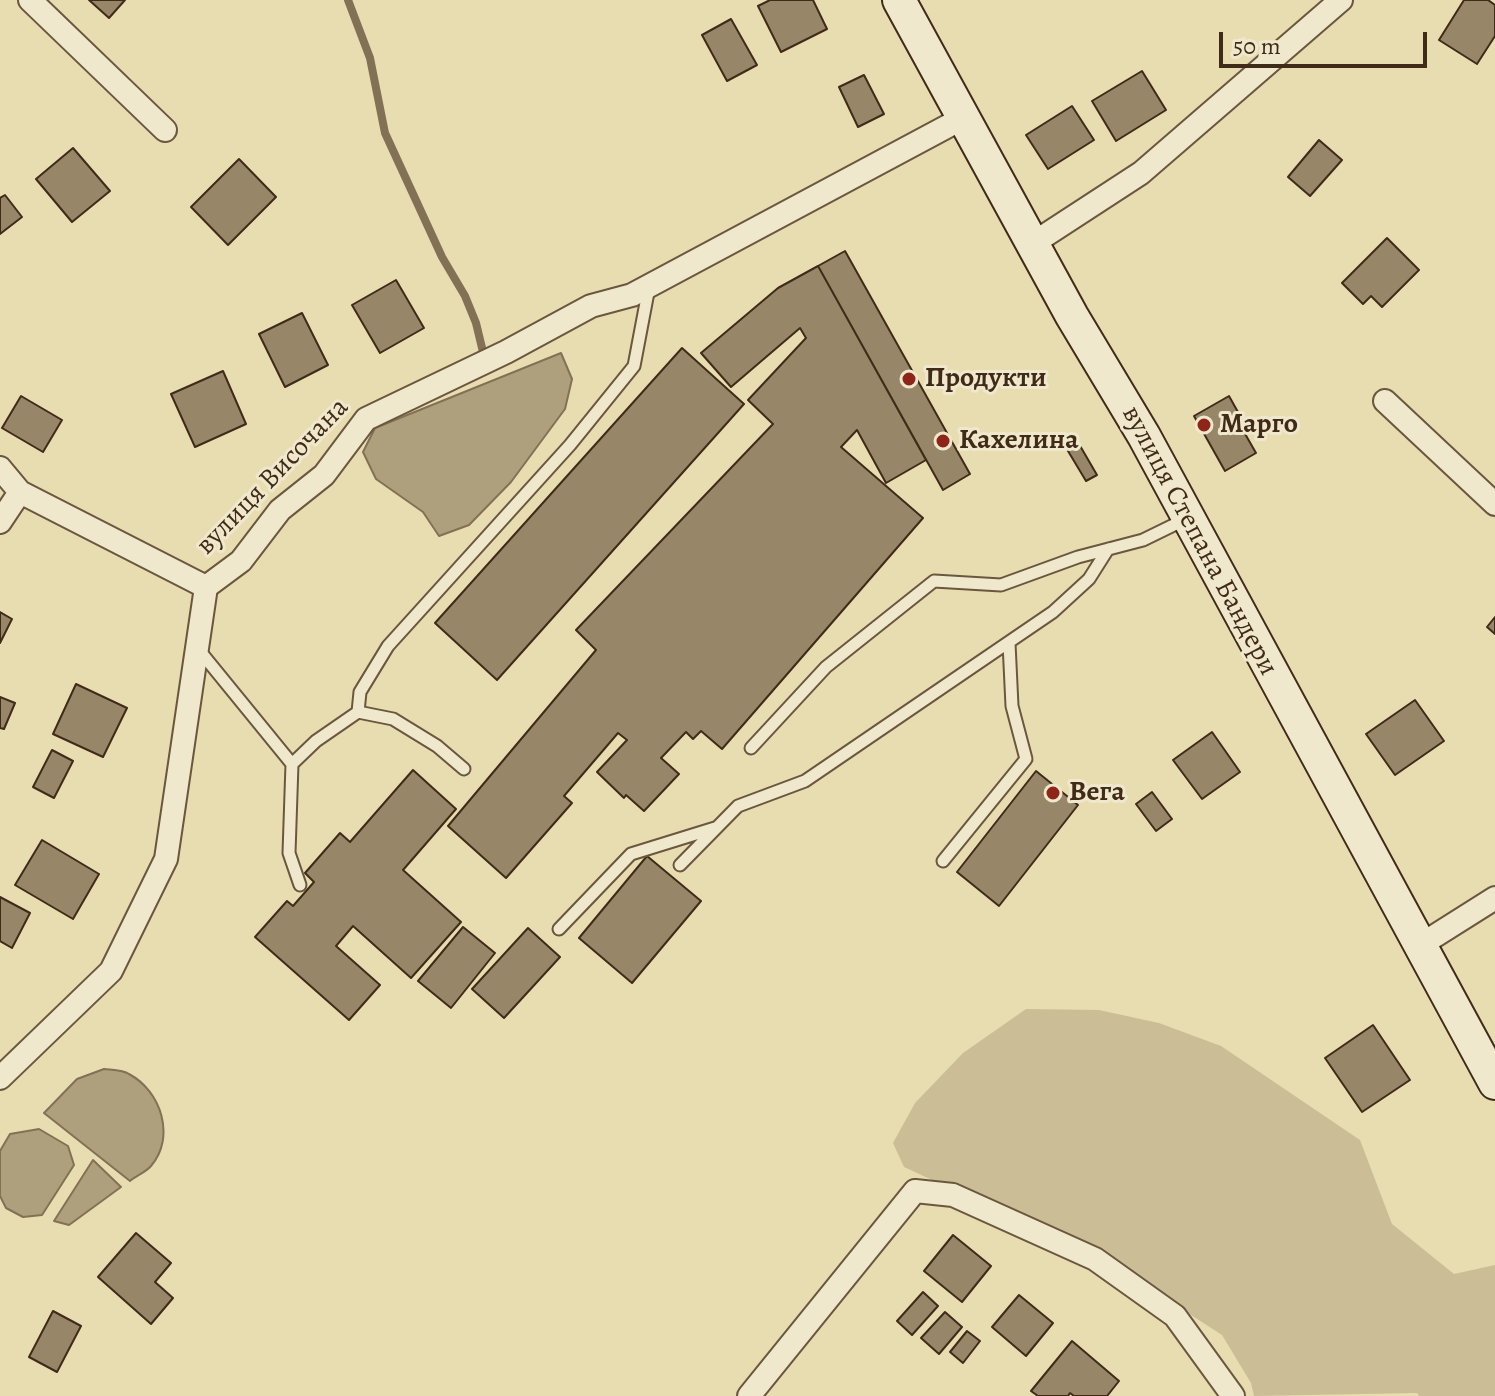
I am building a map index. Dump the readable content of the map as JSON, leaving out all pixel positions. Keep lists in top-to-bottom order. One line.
{"streets":{"main road":["вулиця Степана Бандери"],"street":["вулиця Височана"]},"crossings":[["вулиця Височана","вулиця Степана Бандери"]],"places":["Продукти","Марго","Кахелина","Вега"],"scale_bar":"50 m"}
